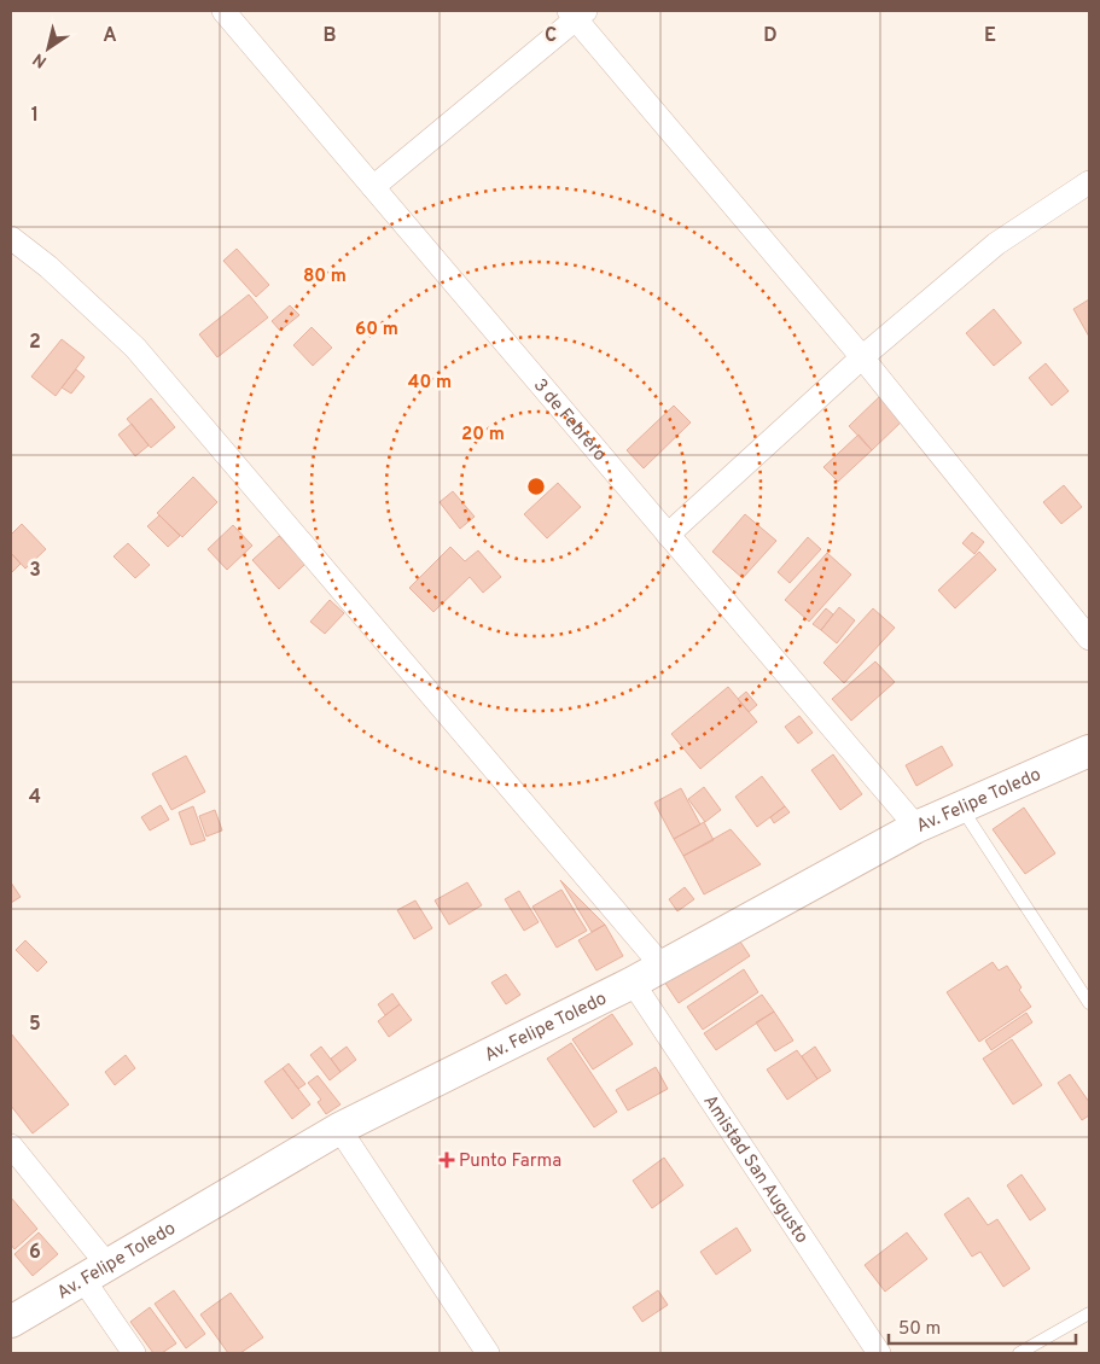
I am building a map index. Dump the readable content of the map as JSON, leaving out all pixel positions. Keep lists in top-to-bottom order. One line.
{"streets":{"main road":["Av. Felipe Toledo"],"street":["3 de Febrero","Amistad San Augusto"]},"crossings":[["3 de Febrero","Av. Felipe Toledo"],["Av. Felipe Toledo","Amistad San Augusto"]],"places":{"health":["Punto Farma"]},"scale_bar":"50 m","north":"bottom left","grid":{"columns":["A","B","C","D","E"],"rows":["1","2","3","4","5","6"]},"rings":["80 m","60 m","40 m","20 m"]}
